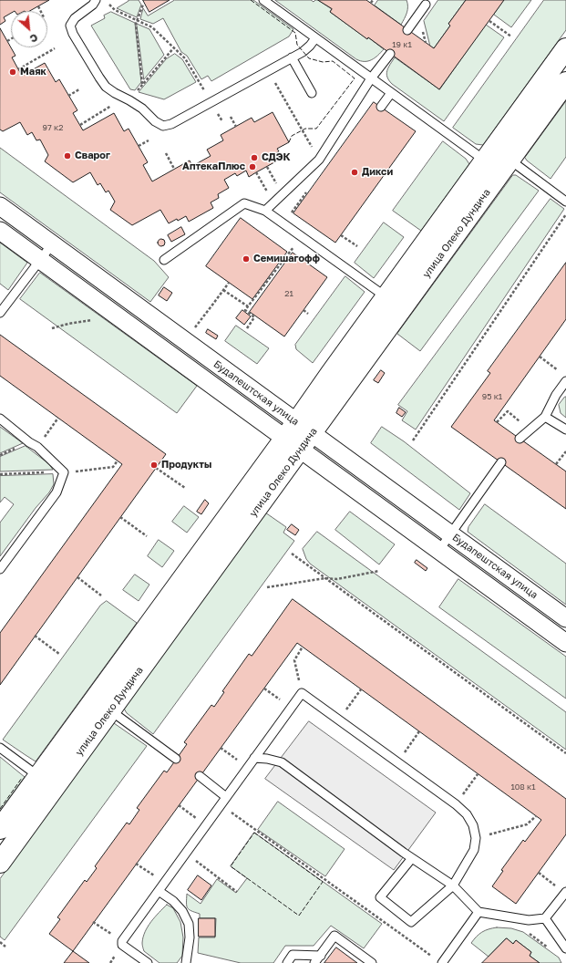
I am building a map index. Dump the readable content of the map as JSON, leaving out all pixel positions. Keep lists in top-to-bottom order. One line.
{"streets":{"street":["улица Олеко Дундича","Будапештская улица"]},"crossings":[["улица Олеко Дундича","Будапештская улица"]],"places":["Маяк","Сварог","СДЭК","АптекаПлюс","Дикси","Семишагофф","Продукты"],"house_numbers":["19 к1","97 к2","21","95 к1","108 к1"],"north":"bottom right"}
